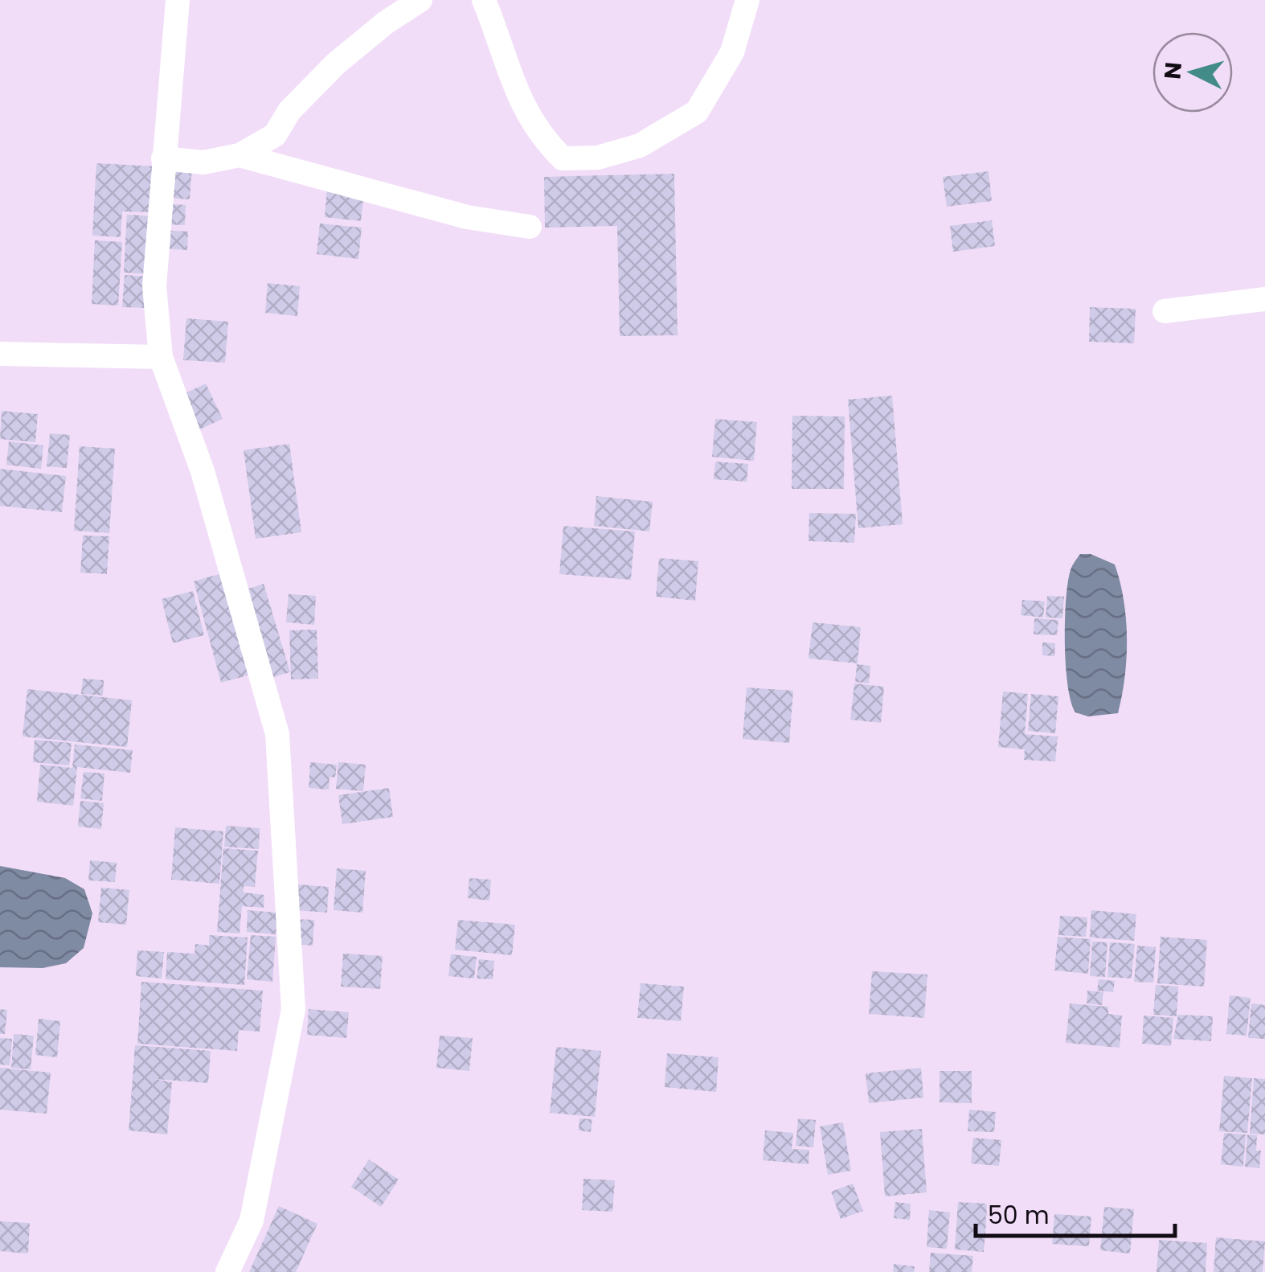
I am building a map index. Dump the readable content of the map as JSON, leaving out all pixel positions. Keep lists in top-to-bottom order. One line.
{"scale_bar":"50 m","north":"left"}
